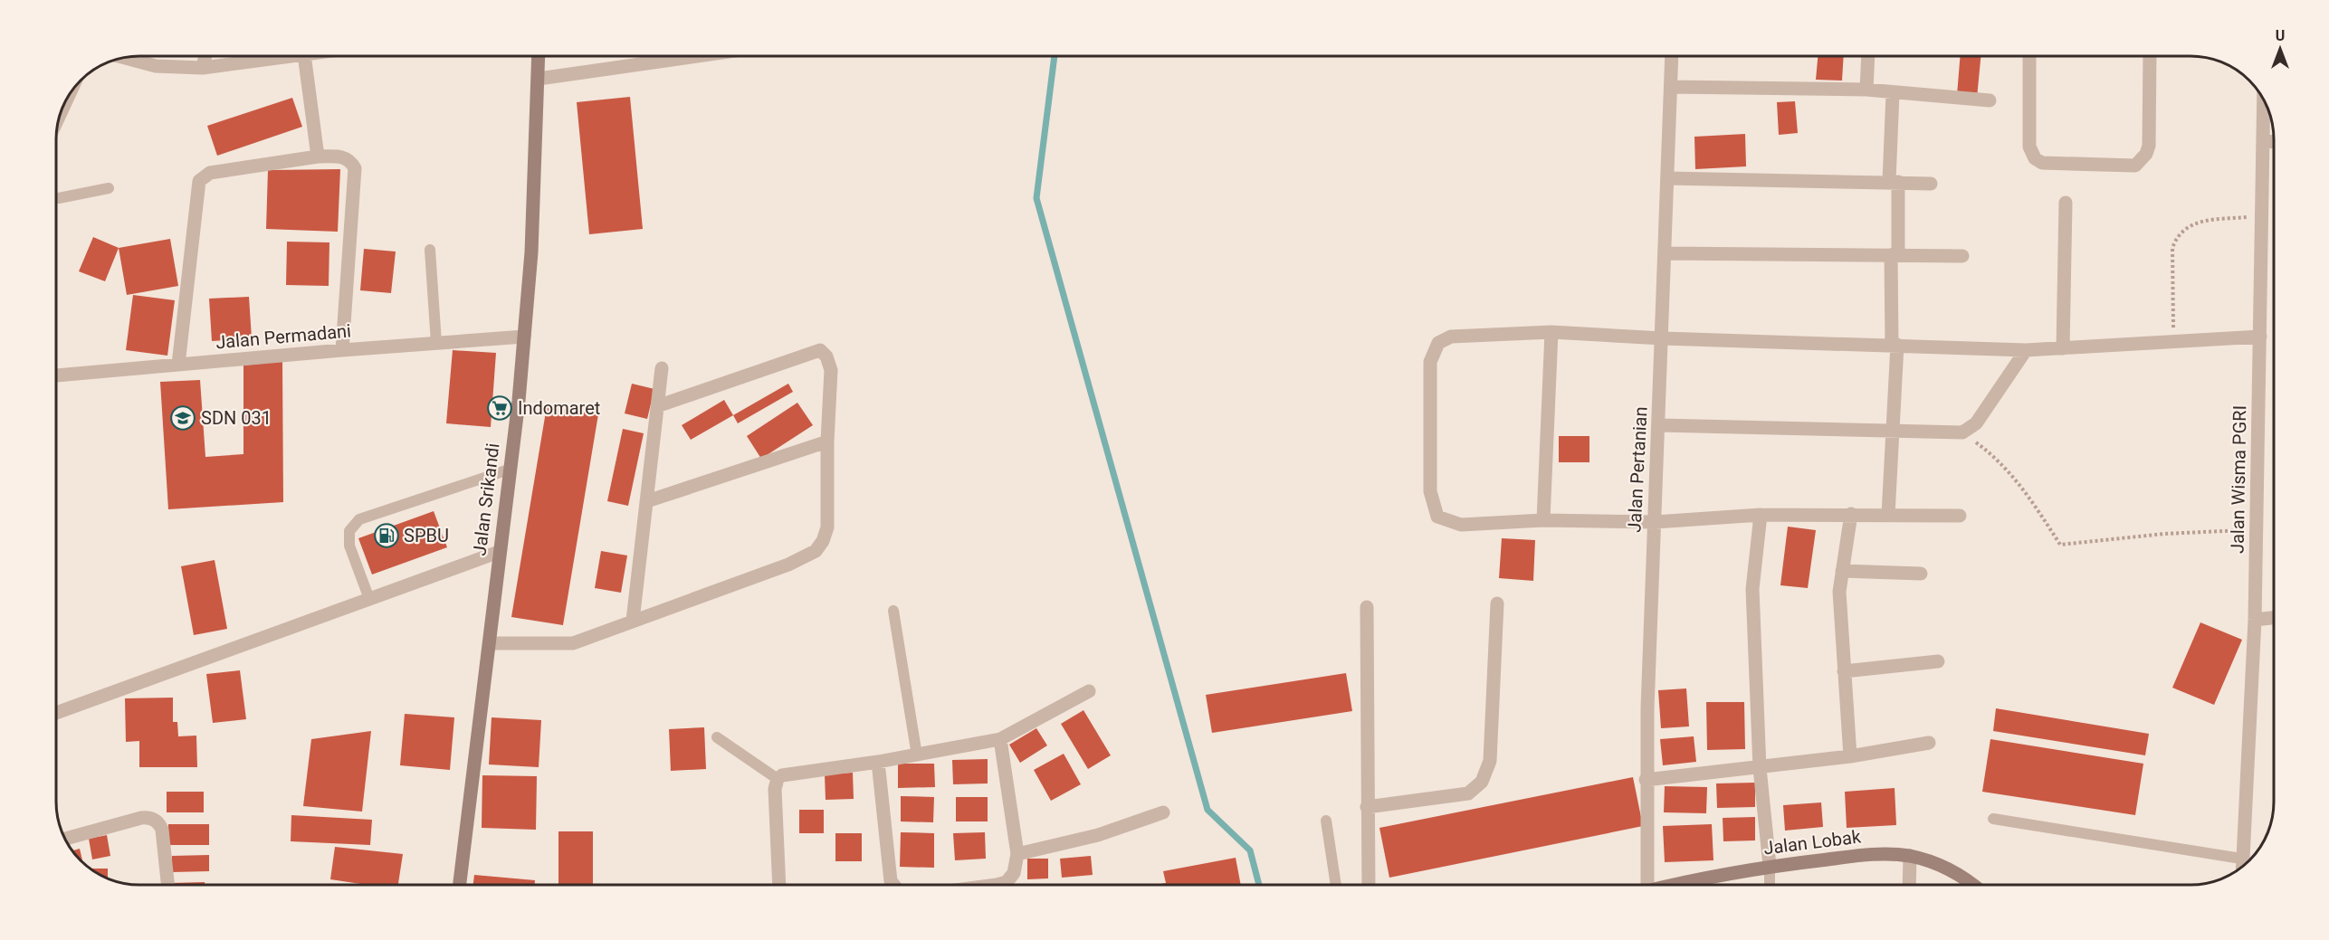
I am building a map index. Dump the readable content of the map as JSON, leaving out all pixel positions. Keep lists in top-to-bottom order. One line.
{"streets":{"main road":["Jalan Srikandi","Jalan Lobak"],"street":["Jalan Permadani","Jalan Pertanian","Jalan Wisma PGRI"]},"crossings":[["Jalan Permadani","Jalan Srikandi"]],"places":{"supermarket":["Indomaret"],"school or university":["SDN 031"],"fuel station":["SPBU"]},"north":"top"}
